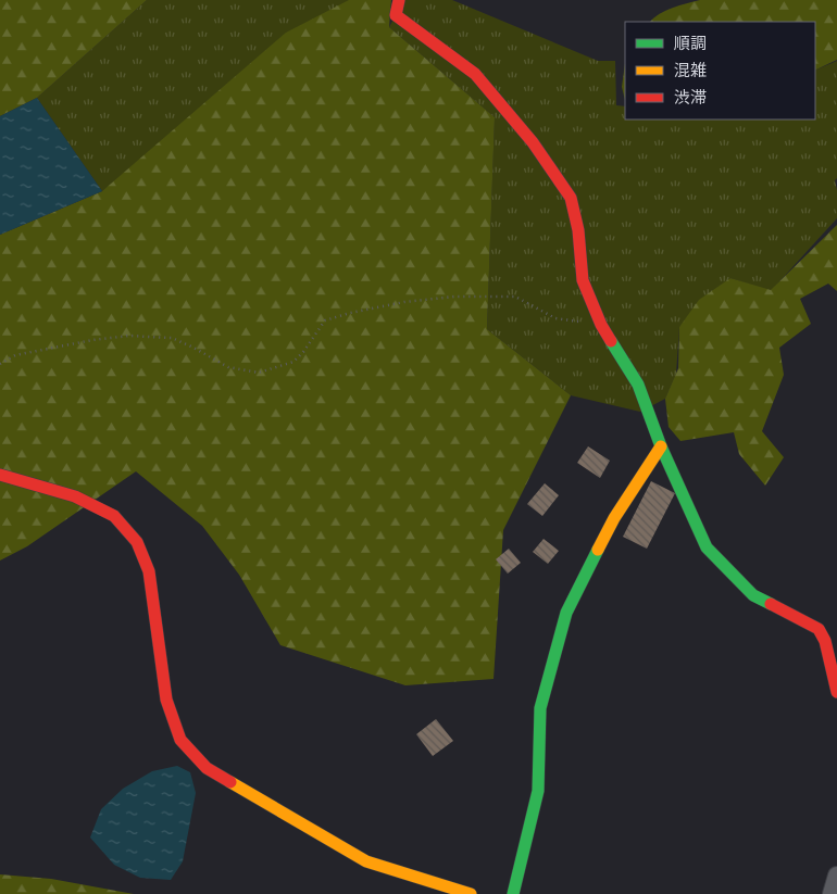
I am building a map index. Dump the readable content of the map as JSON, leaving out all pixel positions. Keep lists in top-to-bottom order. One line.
{"legend":["順調","混雑","渋滞"]}
